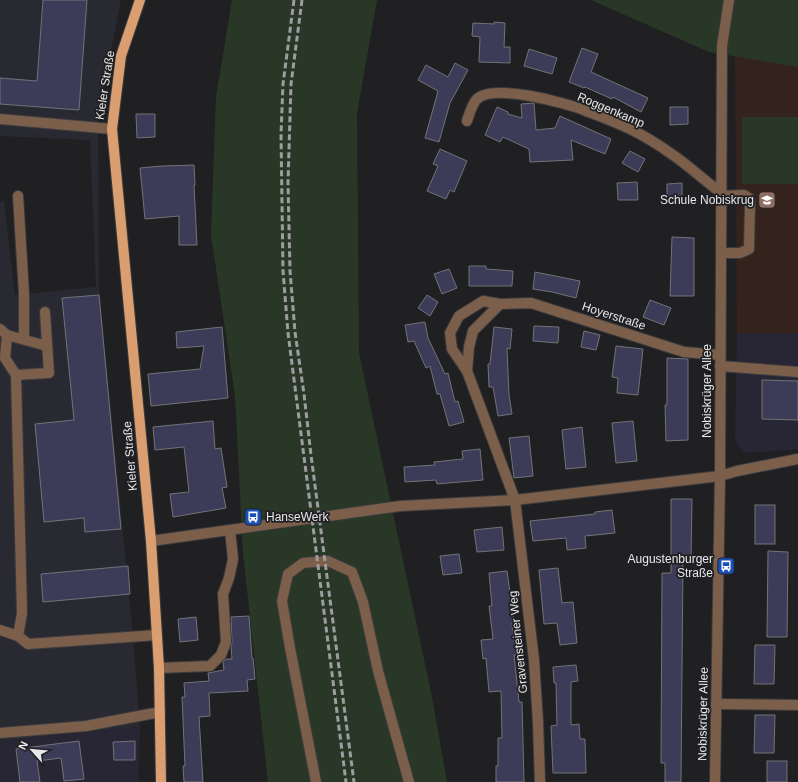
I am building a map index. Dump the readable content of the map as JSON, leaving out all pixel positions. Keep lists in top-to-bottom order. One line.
{"streets":{"main road":["Kieler Straße"],"street":["Roggenkamp","Hoyerstraße","Nobiskrüger Allee","Gravensteiner Weg"]},"crossings":[["Roggenkamp","Nobiskrüger Allee"],["Hoyerstraße","Nobiskrüger Allee"],["Hoyerstraße","Gravensteiner Weg"]],"places":{"school or university":["Schule Nobiskrug"],"bus stop":["HanseWerk","Augustenburger Straße"]},"north":"top left"}
